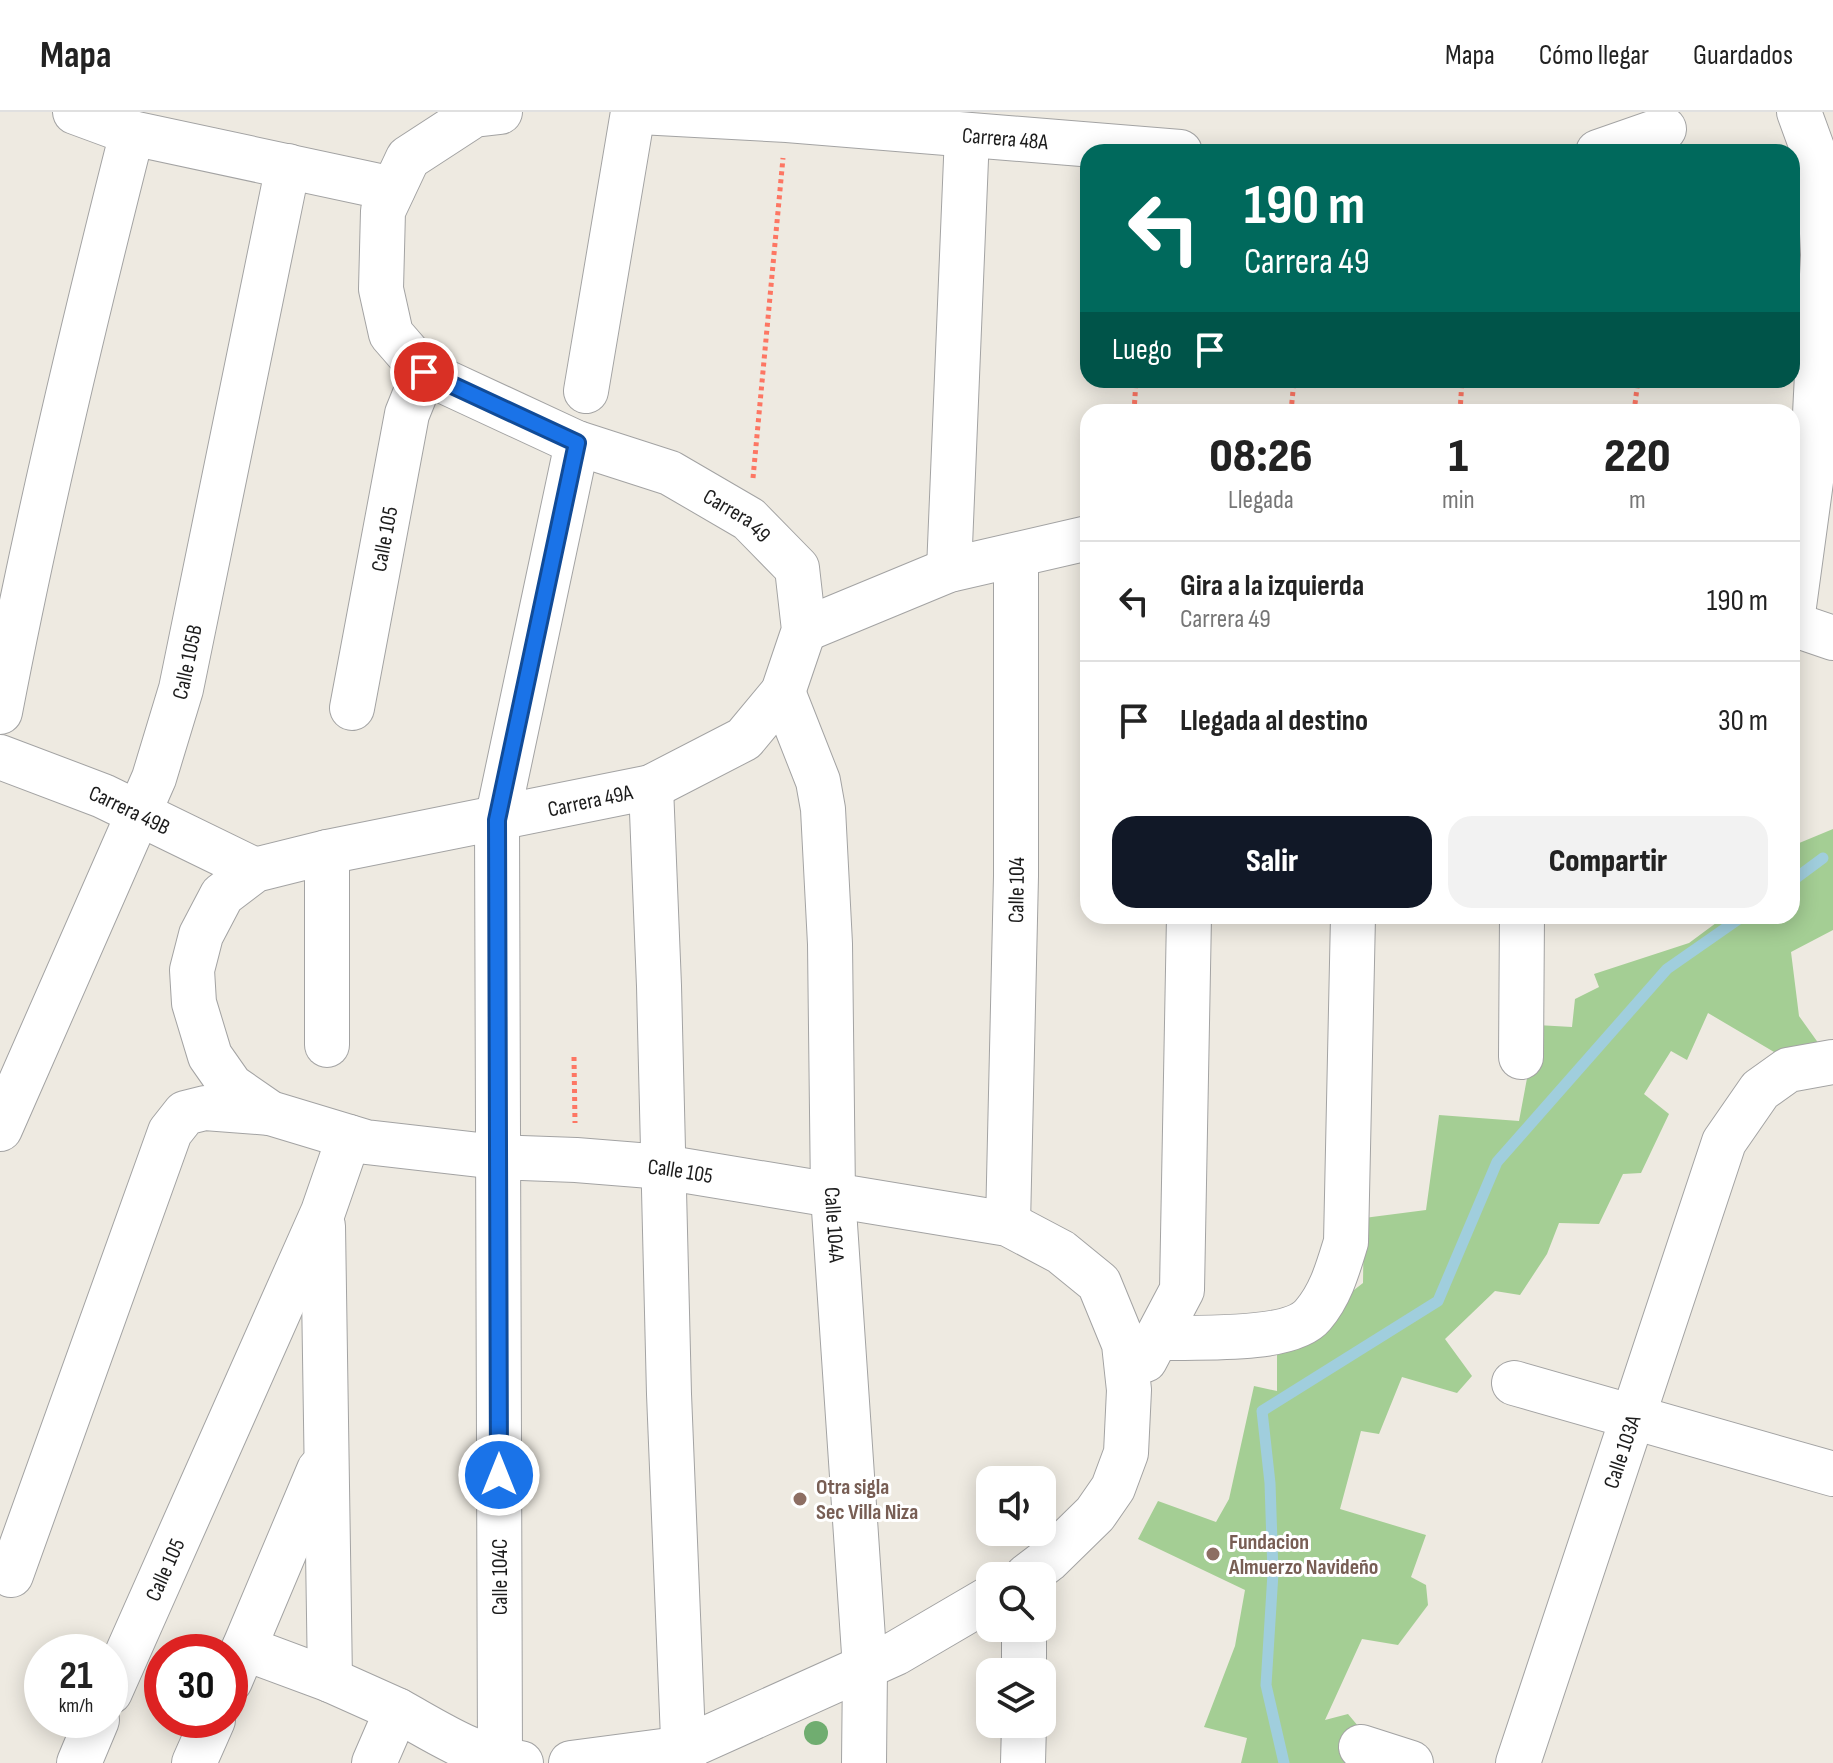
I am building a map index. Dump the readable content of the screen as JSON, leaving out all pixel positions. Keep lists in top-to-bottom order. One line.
{"streets":{"street":["Carrera 48A","Carrera 49","Calle 105","Calle 105B","Carrera 49A","Carrera 49B","Calle 104","Calle 104A","Calle 103A","Calle 104C"]},"crossings":[["Carrera 49","Calle 105"],["Carrera 49","Carrera 49A"],["Carrera 49","Calle 104C"],["Calle 105","Carrera 49A"],["Calle 105","Carrera 49B"],["Calle 105","Calle 104"],["Calle 105","Calle 104A"],["Calle 105","Calle 104C"],["Calle 105B","Carrera 49B"],["Carrera 49A","Carrera 49B"],["Carrera 49A","Calle 104A"],["Carrera 49A","Calle 104C"]],"places":["Otra sigla Sec Villa Niza","Fundacion Almuerzo Navideño"],"page":{"header":"Mapa","nav":["Mapa","Cómo llegar","Guardados"],"turn":["190 m","Carrera 49"],"then":"Luego","eta":["08:26","Llegada","1","min","220","m"],"list":[{"name":"Gira a la izquierda","note":"Carrera 49","value":"190 m"},{"name":"Llegada al destino","value":"30 m"}],"buttons":["Salir","Compartir"],"speed":"21 km/h","limit":"30"}}
